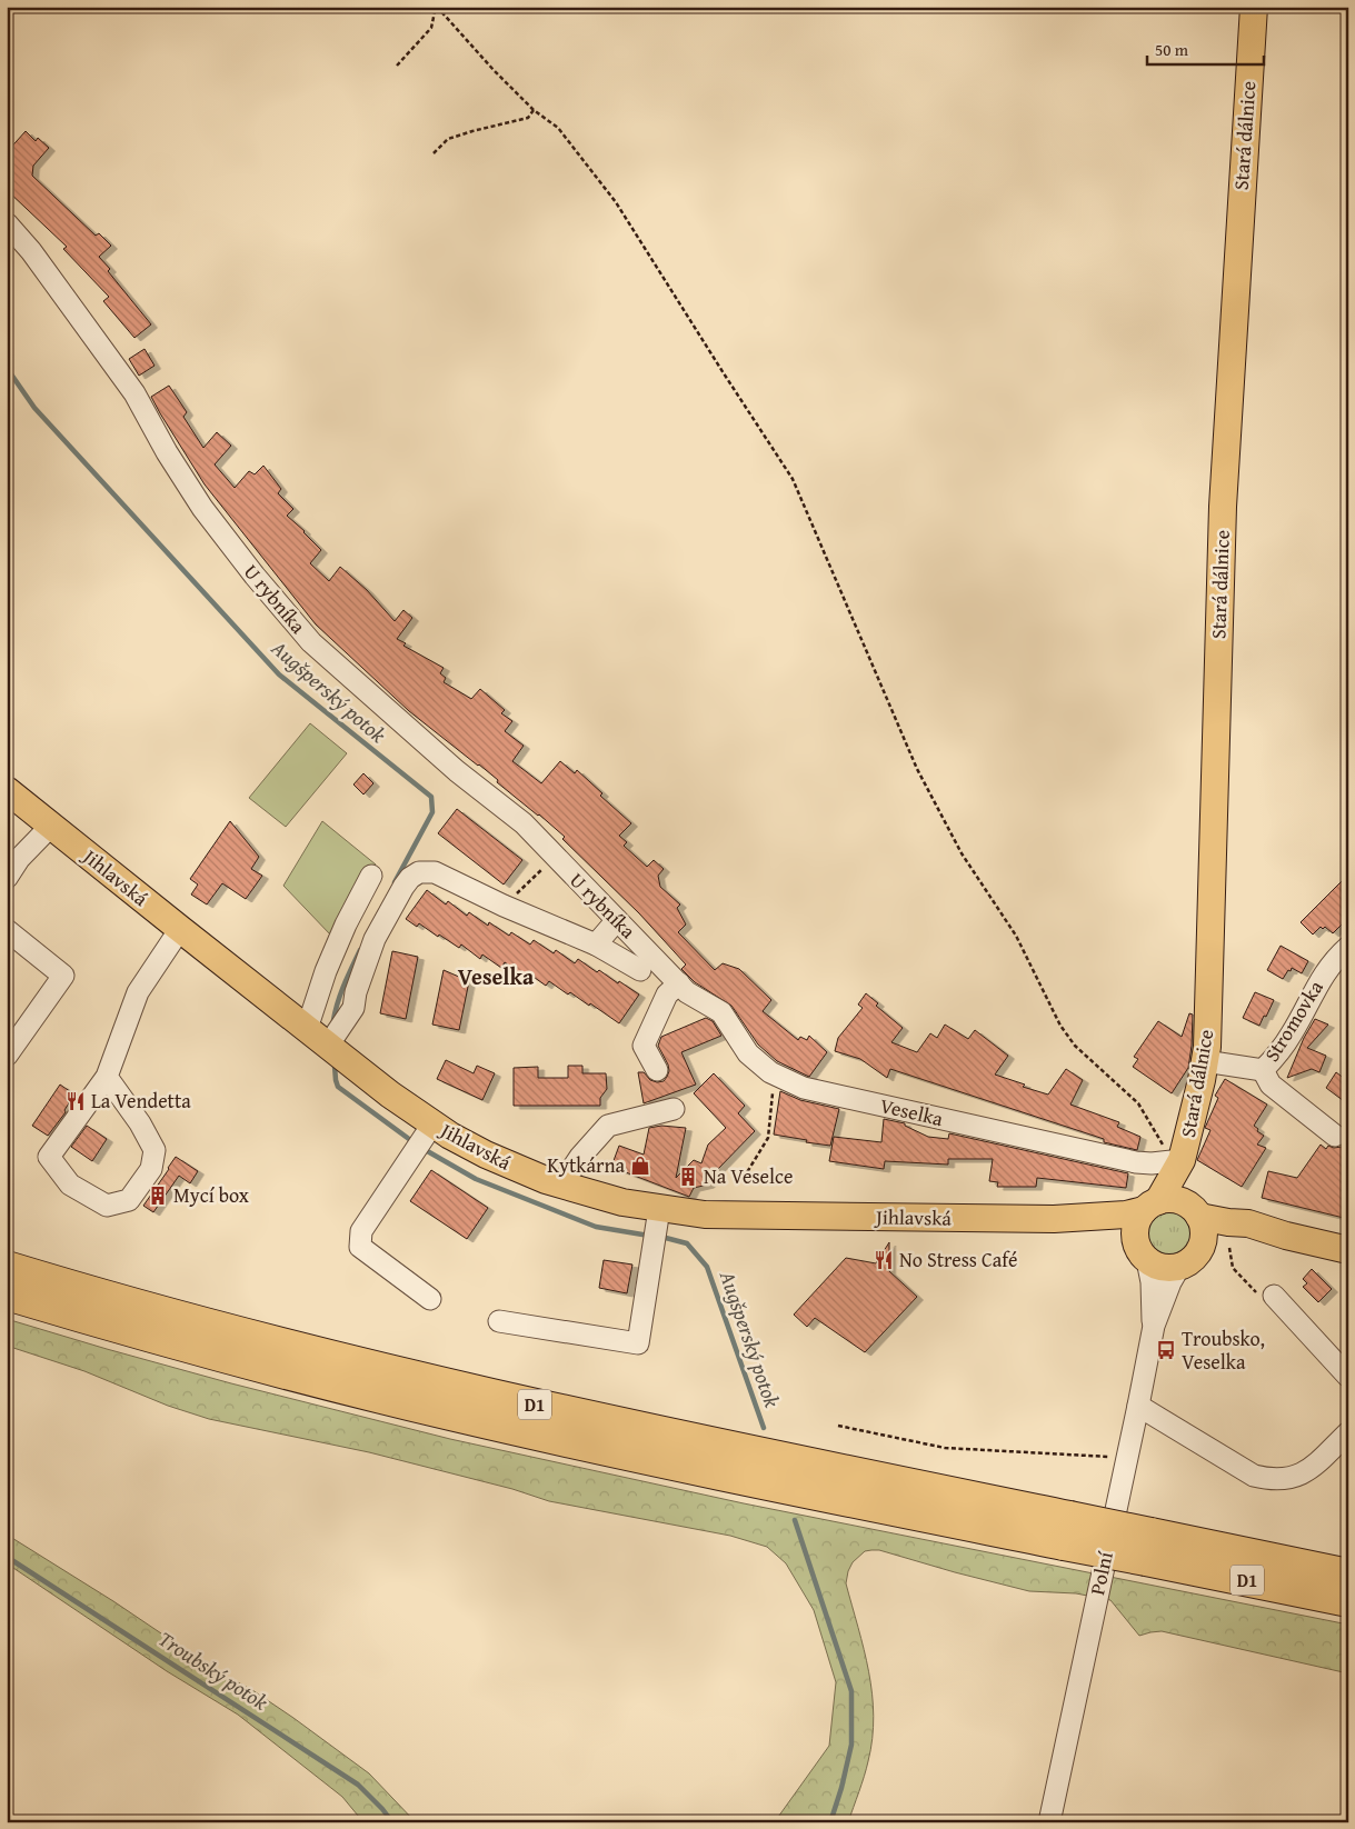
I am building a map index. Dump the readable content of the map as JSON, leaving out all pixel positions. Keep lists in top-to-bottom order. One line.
{"streets":{"highway":["D1"],"main road":["Stará dálnice","Jihlavská"],"street":["U rybníka","Stromovka","Veselka","Polní"]},"crossings":[["Stará dálnice","Jihlavská"],["Stará dálnice","Stromovka"],["Stará dálnice","Veselka"],["Stará dálnice","Polní"],["U rybníka","Veselka"],["Jihlavská","Polní"]],"districts":["Veselka"],"water":["Augšperský potok","Troubský potok"],"places":{"restaurant":["La Vendetta","No Stress Café"],"shop":["Kytkárna"],"building":["Na Veselce","Mycí box"],"bus stop":["Troubsko, Veselka"]},"scale_bar":"50 m"}
